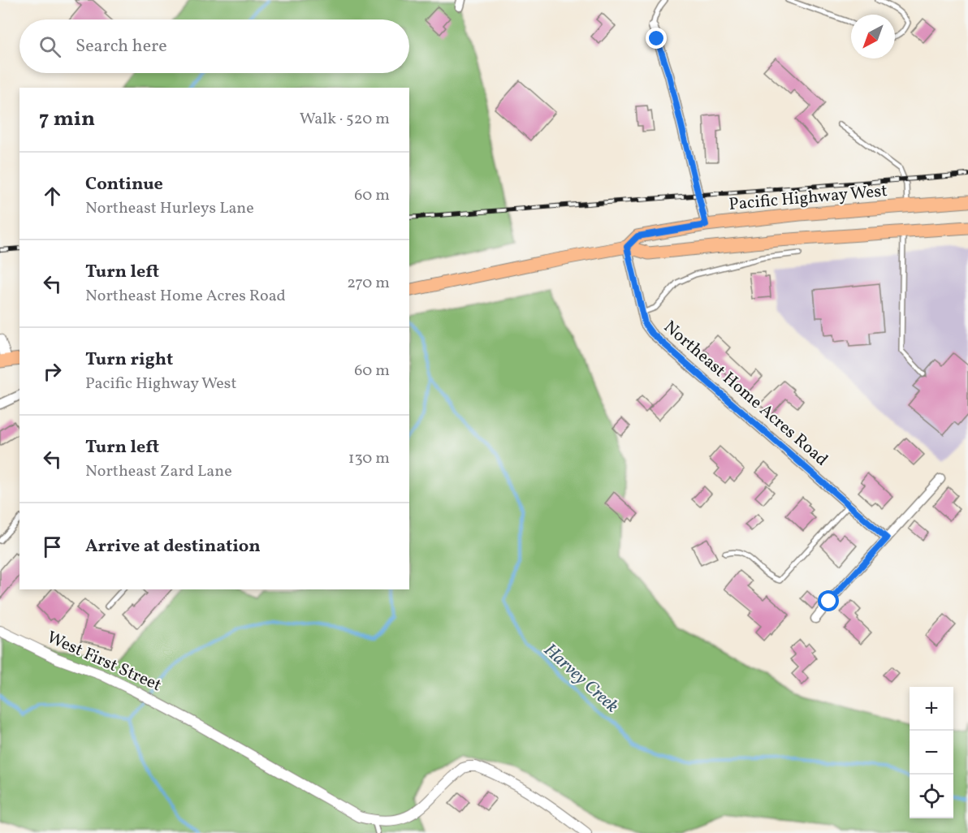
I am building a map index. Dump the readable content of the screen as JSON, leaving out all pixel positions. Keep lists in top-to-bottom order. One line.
{"streets":{"main road":["Pacific Highway West"],"street":["Northeast Home Acres Road","West First Street"]},"crossings":[["Pacific Highway West","Northeast Home Acres Road"]],"water":["Harvey Creek"],"north":"bottom left","page":{"search":"Search here","heading":["7 min","Walk · 520 m"],"list":[["Continue","Northeast Hurleys Lane","60 m"],["Turn left","Northeast Home Acres Road","270 m"],["Turn right","Pacific Highway West","60 m"],["Turn left","Northeast Zard Lane","130 m"],"Arrive at destination"],"map_buttons":["+","−"]}}
